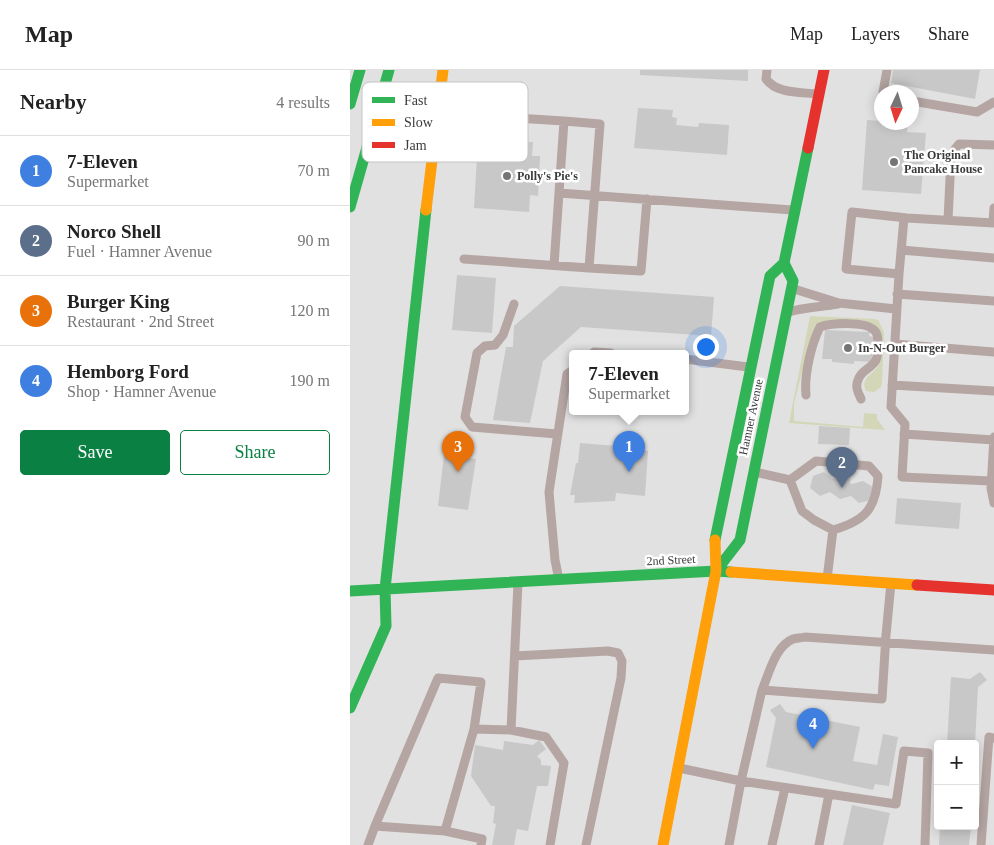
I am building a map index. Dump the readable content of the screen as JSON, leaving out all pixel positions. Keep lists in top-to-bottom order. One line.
{"streets":{"main road":["Hamner Avenue","2nd Street"]},"crossings":[["Hamner Avenue","2nd Street"]],"places":["The Original Pancake House","Polly's Pie's","In-N-Out Burger"],"legend":["Fast","Slow","Jam"],"north":"bottom","page":{"header":"Map","nav":["Map","Layers","Share"],"heading":["Nearby","4 results"],"list":[{"mark":"1","name":"7-Eleven","note":"Supermarket","value":"70 m"},{"mark":"2","name":"Norco Shell","note":"Fuel · Hamner Avenue","value":"90 m"},{"mark":"3","name":"Burger King","note":"Restaurant · 2nd Street","value":"120 m"},{"mark":"4","name":"Hemborg Ford","note":"Shop · Hamner Avenue","value":"190 m"}],"popup":["7-Eleven","Supermarket"],"buttons":["Save","Share"],"pins":["1","3","2","4"],"map_buttons":["+","−"]}}
